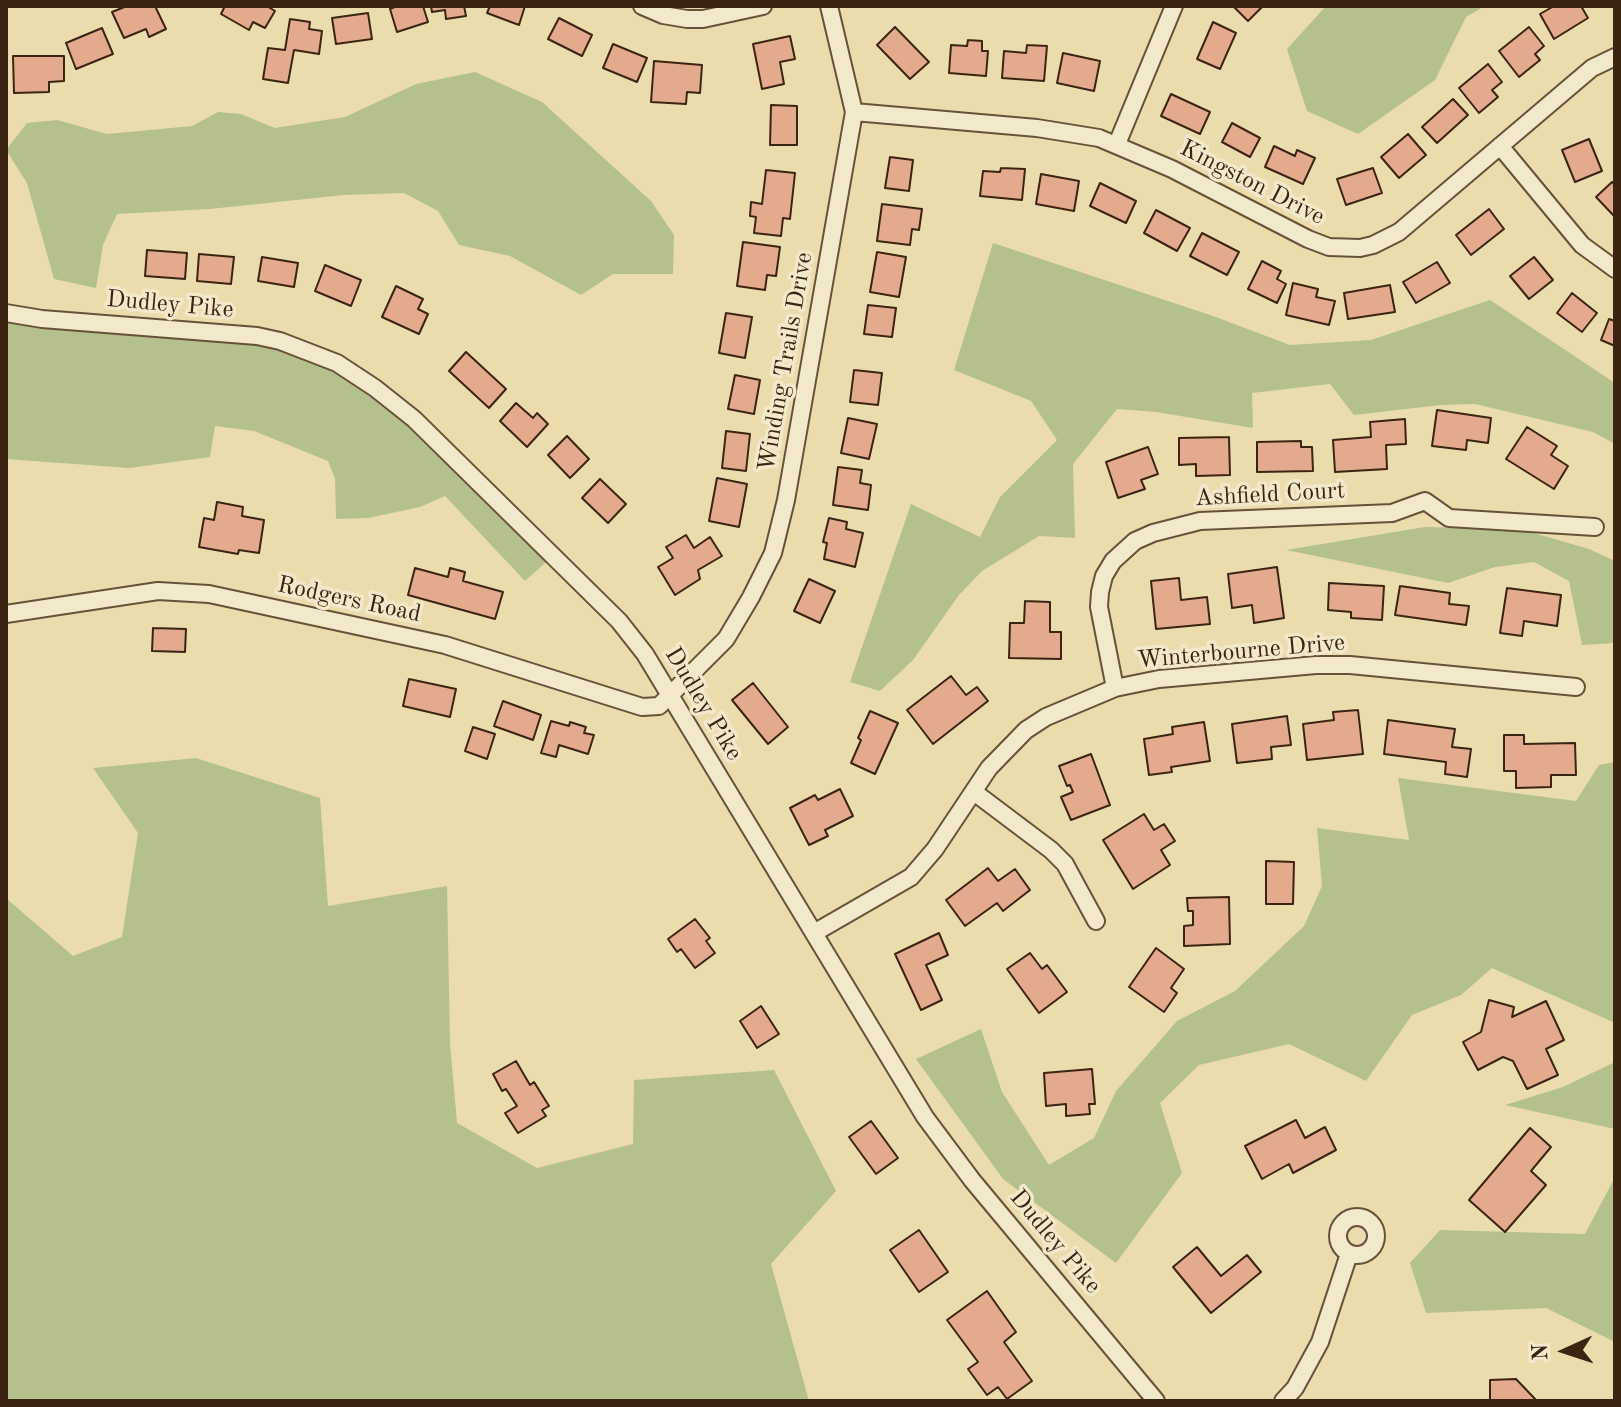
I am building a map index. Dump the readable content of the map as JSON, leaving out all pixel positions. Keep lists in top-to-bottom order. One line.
{"streets":{"street":["Kingston Drive","Dudley Pike","Winding Trails Drive","Ashfield Court","Rodgers Road","Winterbourne Drive"]},"crossings":[["Kingston Drive","Winding Trails Drive"],["Dudley Pike","Winding Trails Drive"],["Dudley Pike","Rodgers Road"],["Dudley Pike","Winterbourne Drive"],["Winding Trails Drive","Rodgers Road"],["Ashfield Court","Winterbourne Drive"]],"north":"left"}
